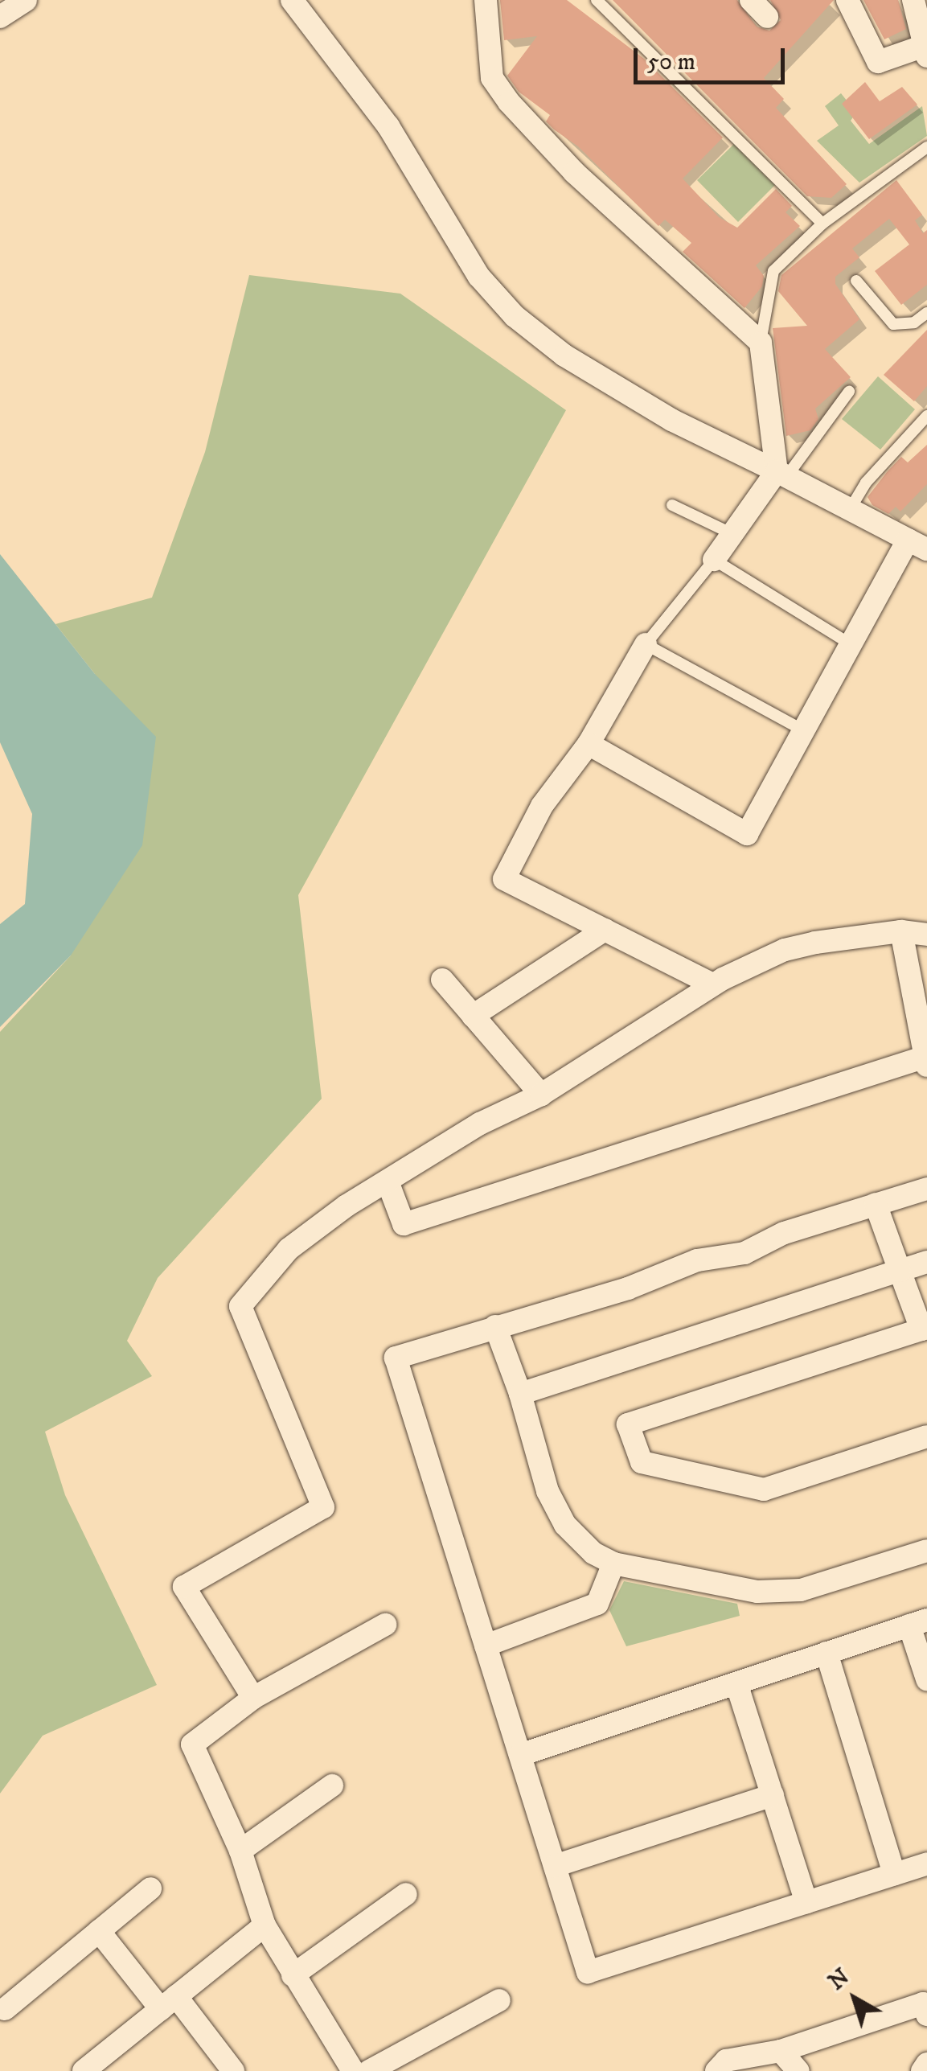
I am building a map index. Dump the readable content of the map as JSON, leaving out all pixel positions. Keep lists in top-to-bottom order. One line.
{"scale_bar":"50 m","north":"top left"}
